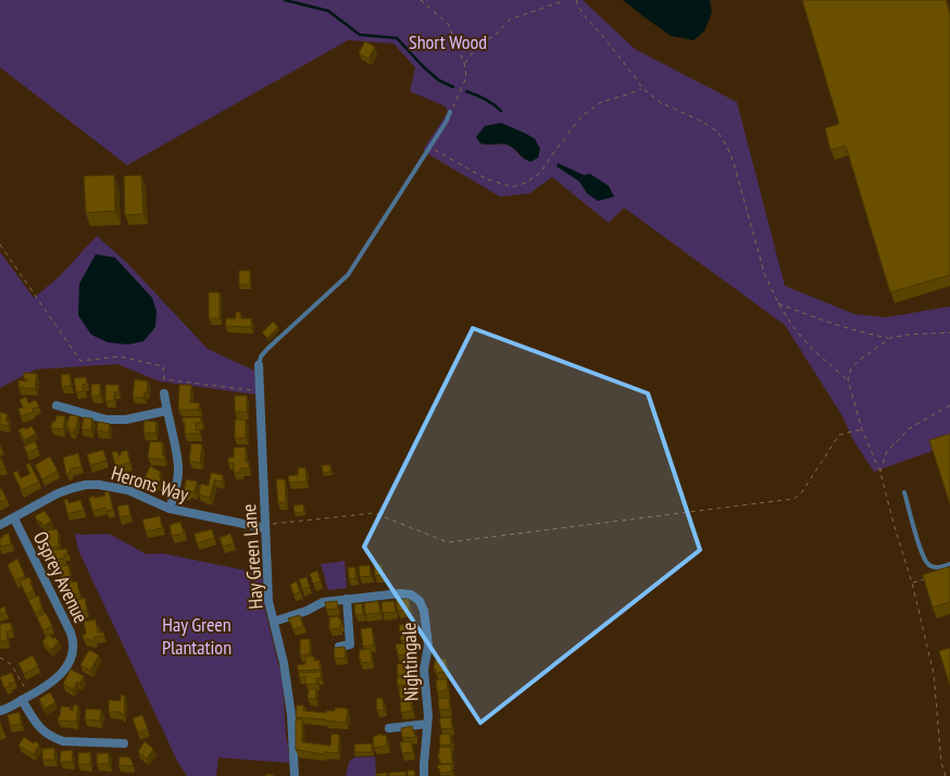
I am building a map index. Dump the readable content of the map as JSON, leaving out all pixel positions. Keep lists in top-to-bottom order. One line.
{"streets":{"street":["Herons Way","Hay Green Lane","Osprey Avenue","Nightingale"]},"crossings":[["Herons Way","Hay Green Lane"],["Herons Way","Osprey Avenue"],["Hay Green Lane","Nightingale"]],"parks":["Short Wood","Hay Green Plantation"]}
